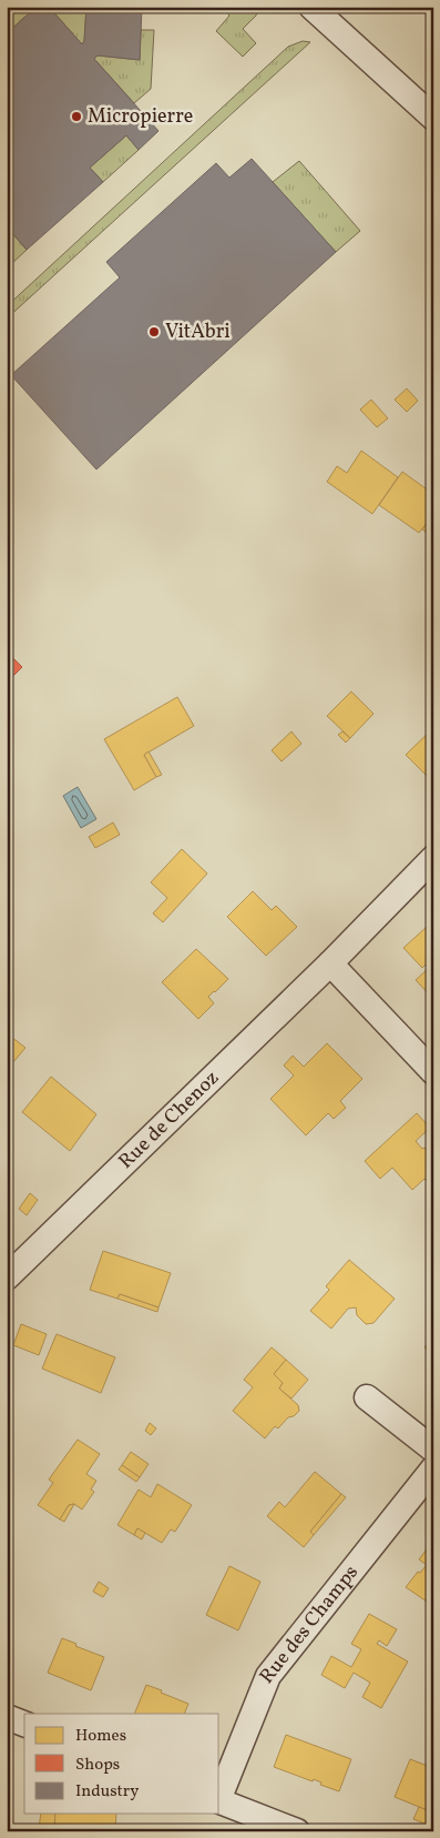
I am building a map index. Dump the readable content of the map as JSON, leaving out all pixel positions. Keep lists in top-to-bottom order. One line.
{"streets":{"street":["Rue de Chenoz","Rue des Champs"]},"places":["Micropierre","VitAbri"],"legend":["Homes","Shops","Industry"]}
